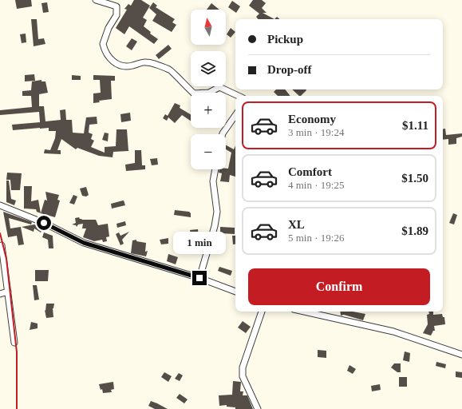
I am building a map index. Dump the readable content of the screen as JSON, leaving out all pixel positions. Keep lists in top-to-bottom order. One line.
{"north":"top","page":{"map_buttons":["+","−"],"banner":["Pickup","Drop-off"],"list":[{"name":"Economy","note":"3 min · 19:24","value":"$1.11"},{"name":"Comfort","note":"4 min · 19:25","value":"$1.50"},{"name":"XL","note":"5 min · 19:26","value":"$1.89"}],"bubble":"1 min","buttons":"Confirm"}}
